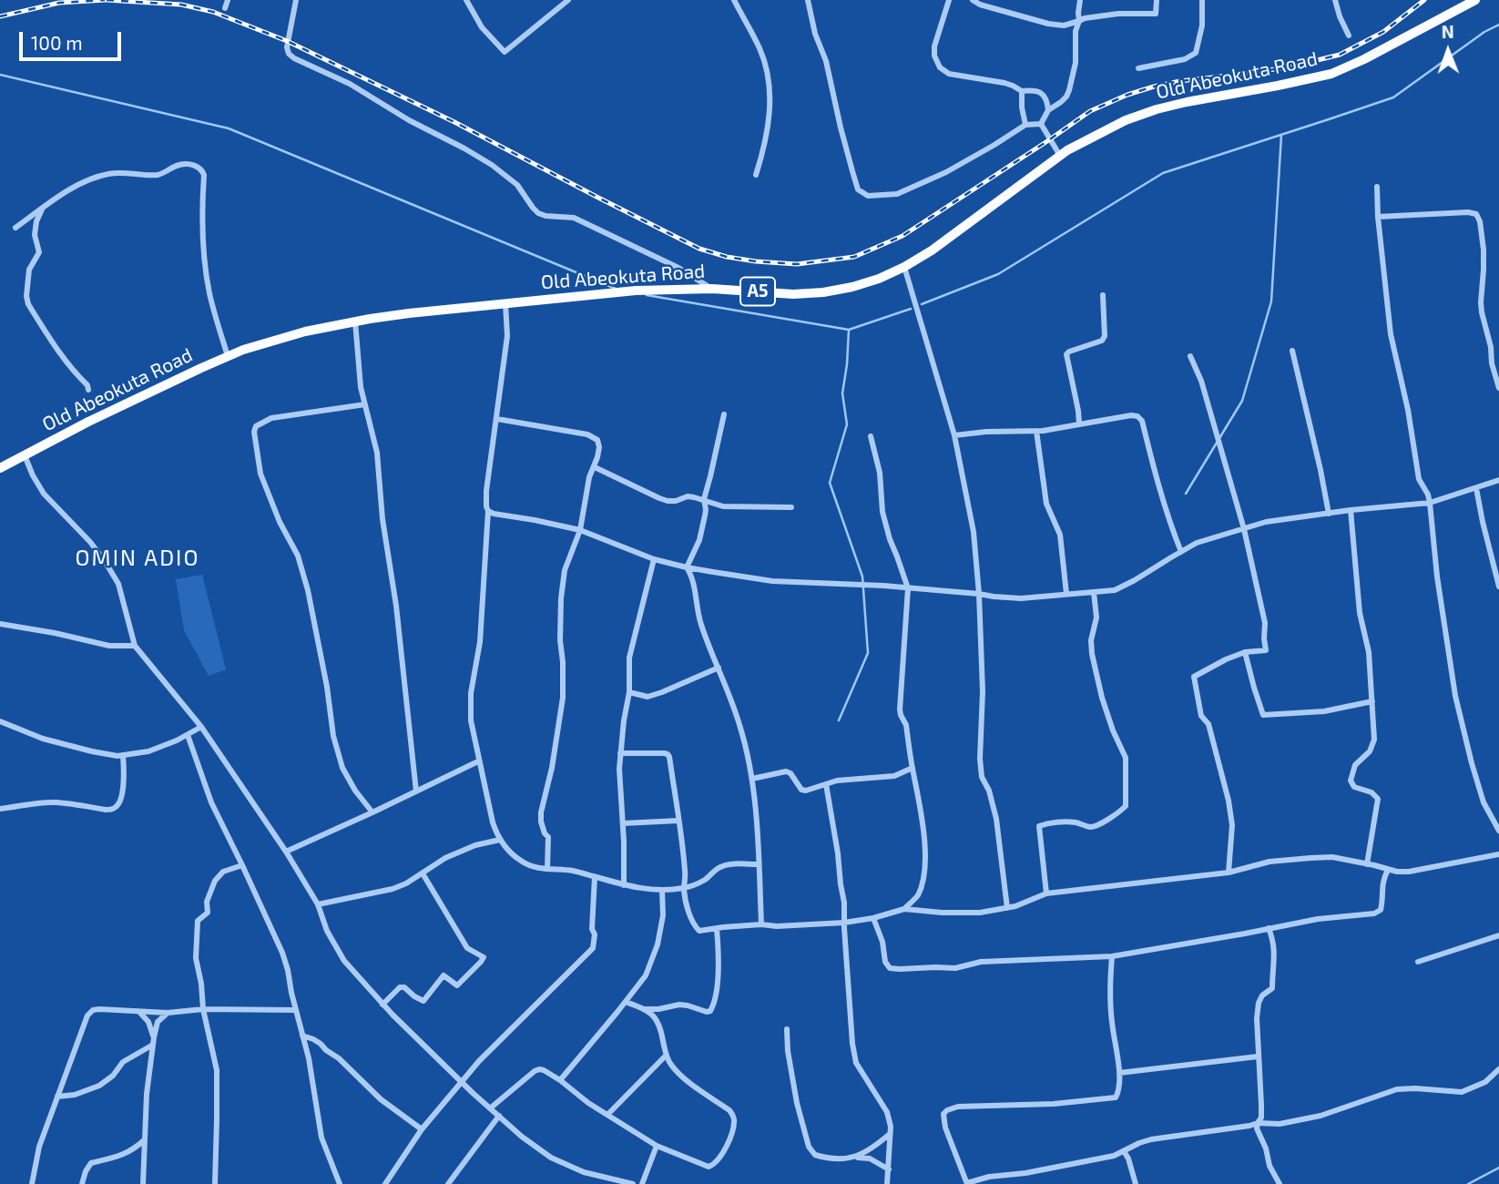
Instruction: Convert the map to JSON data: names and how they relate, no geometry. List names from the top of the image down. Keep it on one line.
{"streets":{"highway":["Old Abeokuta Road","A5"]},"districts":["OMIN ADIO"],"scale_bar":"100 m","north":"top"}
